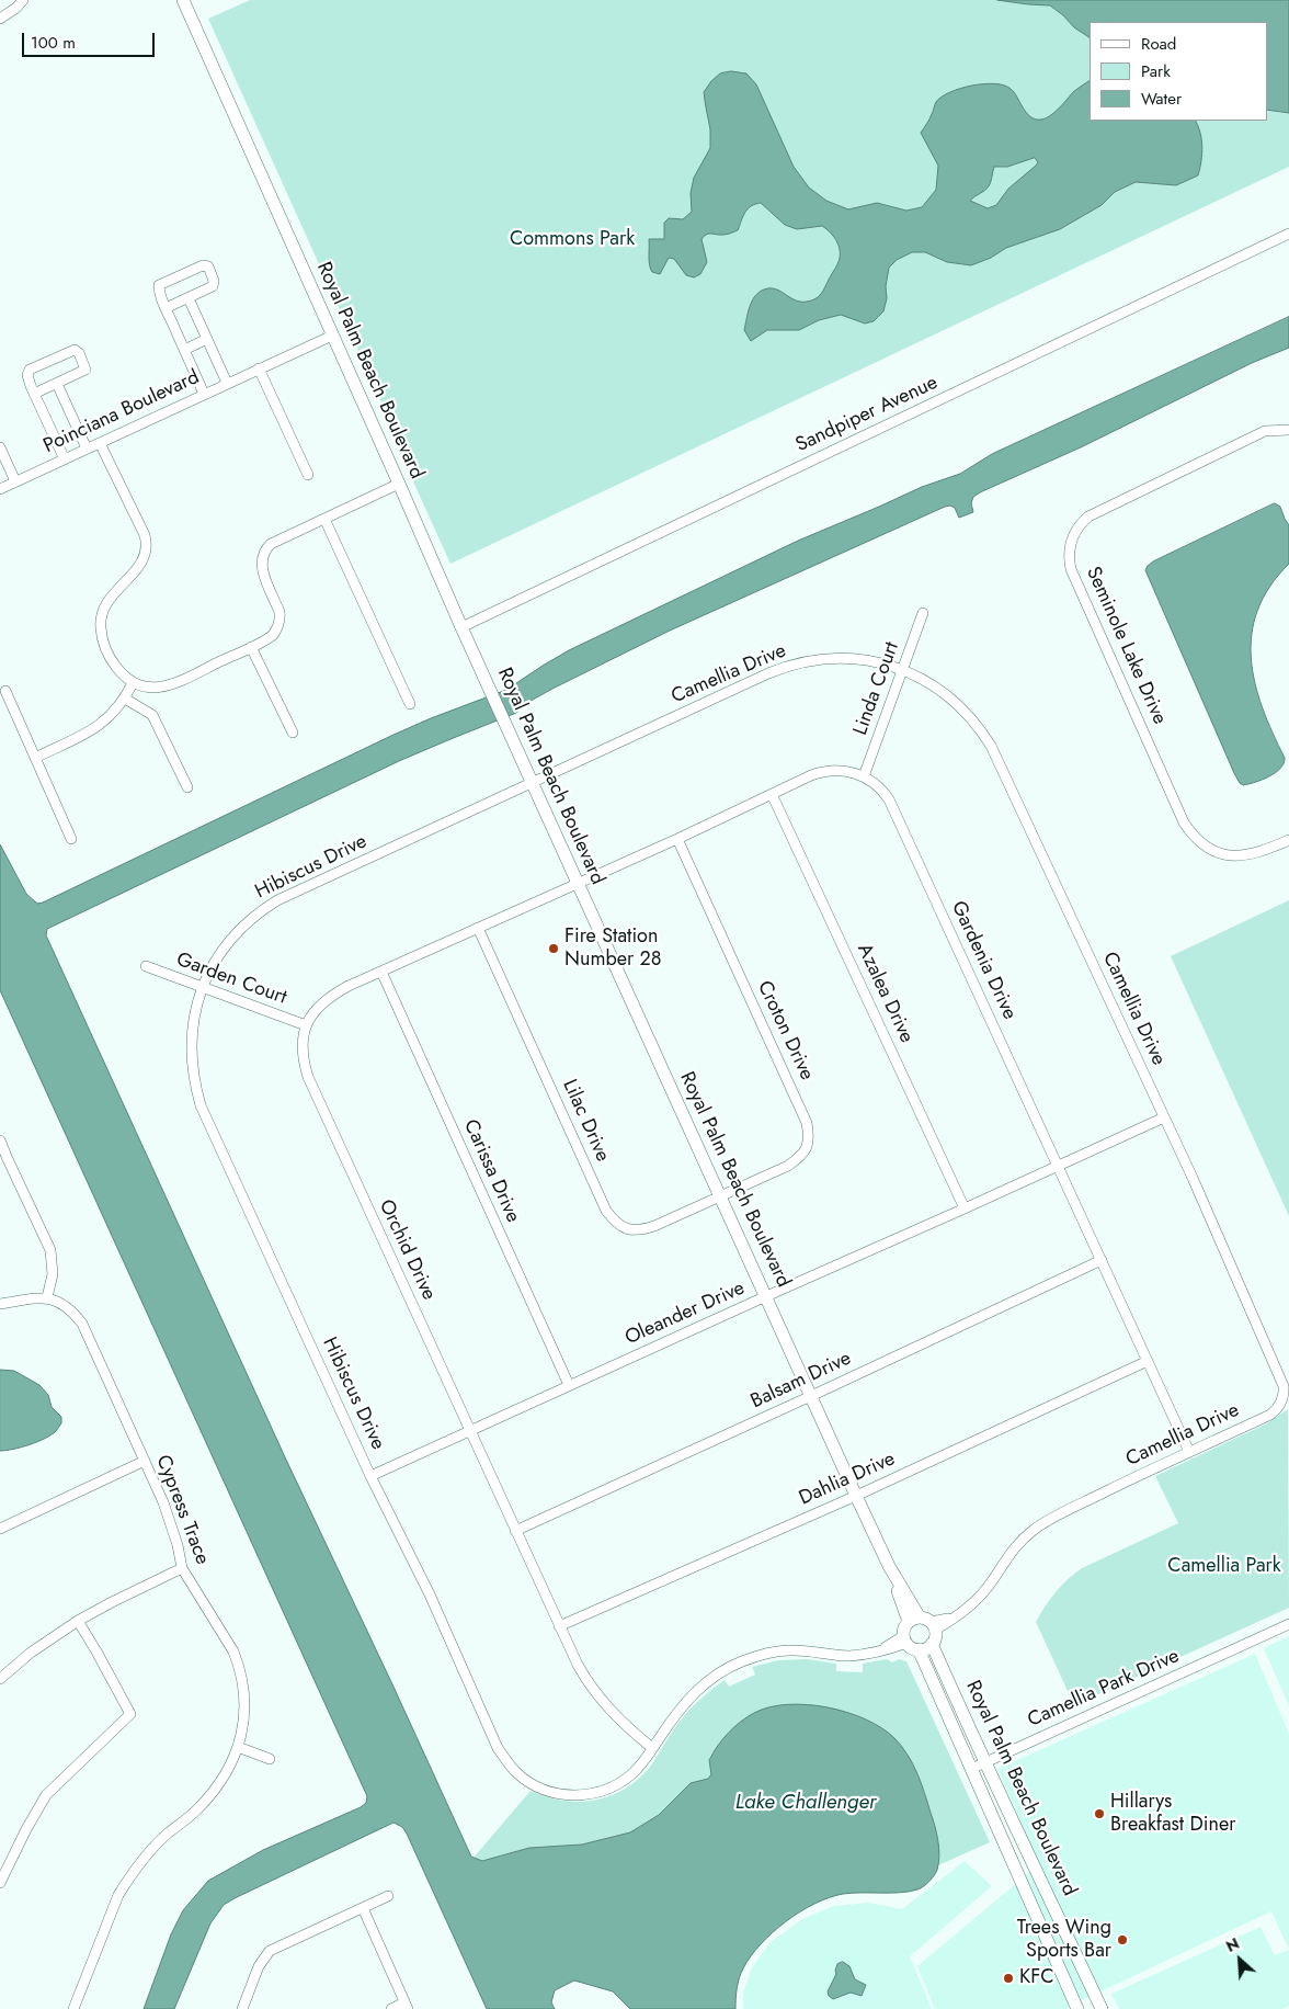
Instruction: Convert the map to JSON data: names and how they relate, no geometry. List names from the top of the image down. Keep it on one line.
{"streets":{"street":["Royal Palm Beach Boulevard","Poinciana Boulevard","Sandpiper Avenue","Seminole Lake Drive","Camellia Drive","Linda Court","Hibiscus Drive","Gardenia Drive","Garden Court","Azalea Drive","Croton Drive","Lilac Drive","Carissa Drive","Orchid Drive","Oleander Drive","Balsam Drive","Dahlia Drive","Cypress Trace","Camellia Park Drive"]},"crossings":[["Royal Palm Beach Boulevard","Poinciana Boulevard"],["Royal Palm Beach Boulevard","Sandpiper Avenue"],["Royal Palm Beach Boulevard","Camellia Drive"],["Royal Palm Beach Boulevard","Hibiscus Drive"],["Royal Palm Beach Boulevard","Croton Drive"],["Royal Palm Beach Boulevard","Lilac Drive"],["Royal Palm Beach Boulevard","Orchid Drive"],["Royal Palm Beach Boulevard","Oleander Drive"],["Royal Palm Beach Boulevard","Balsam Drive"],["Royal Palm Beach Boulevard","Dahlia Drive"],["Royal Palm Beach Boulevard","Camellia Park Drive"],["Camellia Drive","Linda Court"],["Camellia Drive","Hibiscus Drive"],["Camellia Drive","Gardenia Drive"],["Camellia Drive","Oleander Drive"],["Linda Court","Gardenia Drive"],["Hibiscus Drive","Garden Court"],["Hibiscus Drive","Orchid Drive"],["Hibiscus Drive","Oleander Drive"],["Gardenia Drive","Oleander Drive"],["Gardenia Drive","Balsam Drive"],["Gardenia Drive","Dahlia Drive"],["Garden Court","Orchid Drive"],["Azalea Drive","Oleander Drive"],["Croton Drive","Lilac Drive"],["Lilac Drive","Orchid Drive"],["Carissa Drive","Orchid Drive"],["Carissa Drive","Oleander Drive"],["Orchid Drive","Oleander Drive"],["Orchid Drive","Balsam Drive"],["Orchid Drive","Dahlia Drive"]],"water":["Lake Challenger"],"parks":["Commons Park","Camellia Park"],"places":["Fire Station Number 28","Hillarys Breakfast Diner","Trees Wing Sports Bar","KFC"],"legend":["Road","Park","Water"],"scale_bar":"100 m","north":"top left"}
